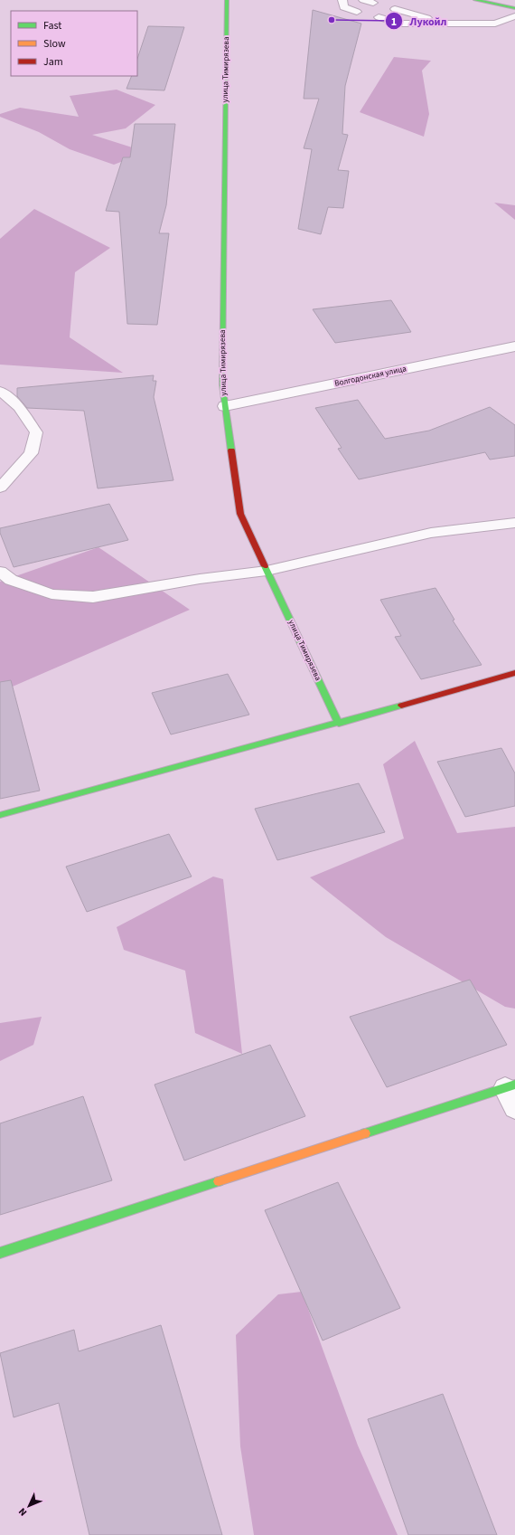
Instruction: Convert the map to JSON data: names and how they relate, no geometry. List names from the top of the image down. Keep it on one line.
{"streets":{"street":["улица Тимирязева","Волгодонская улица"]},"crossings":[["улица Тимирязева","Волгодонская улица"]],"places":["Лукойл"],"legend":["Fast","Slow","Jam"],"north":"bottom left"}
